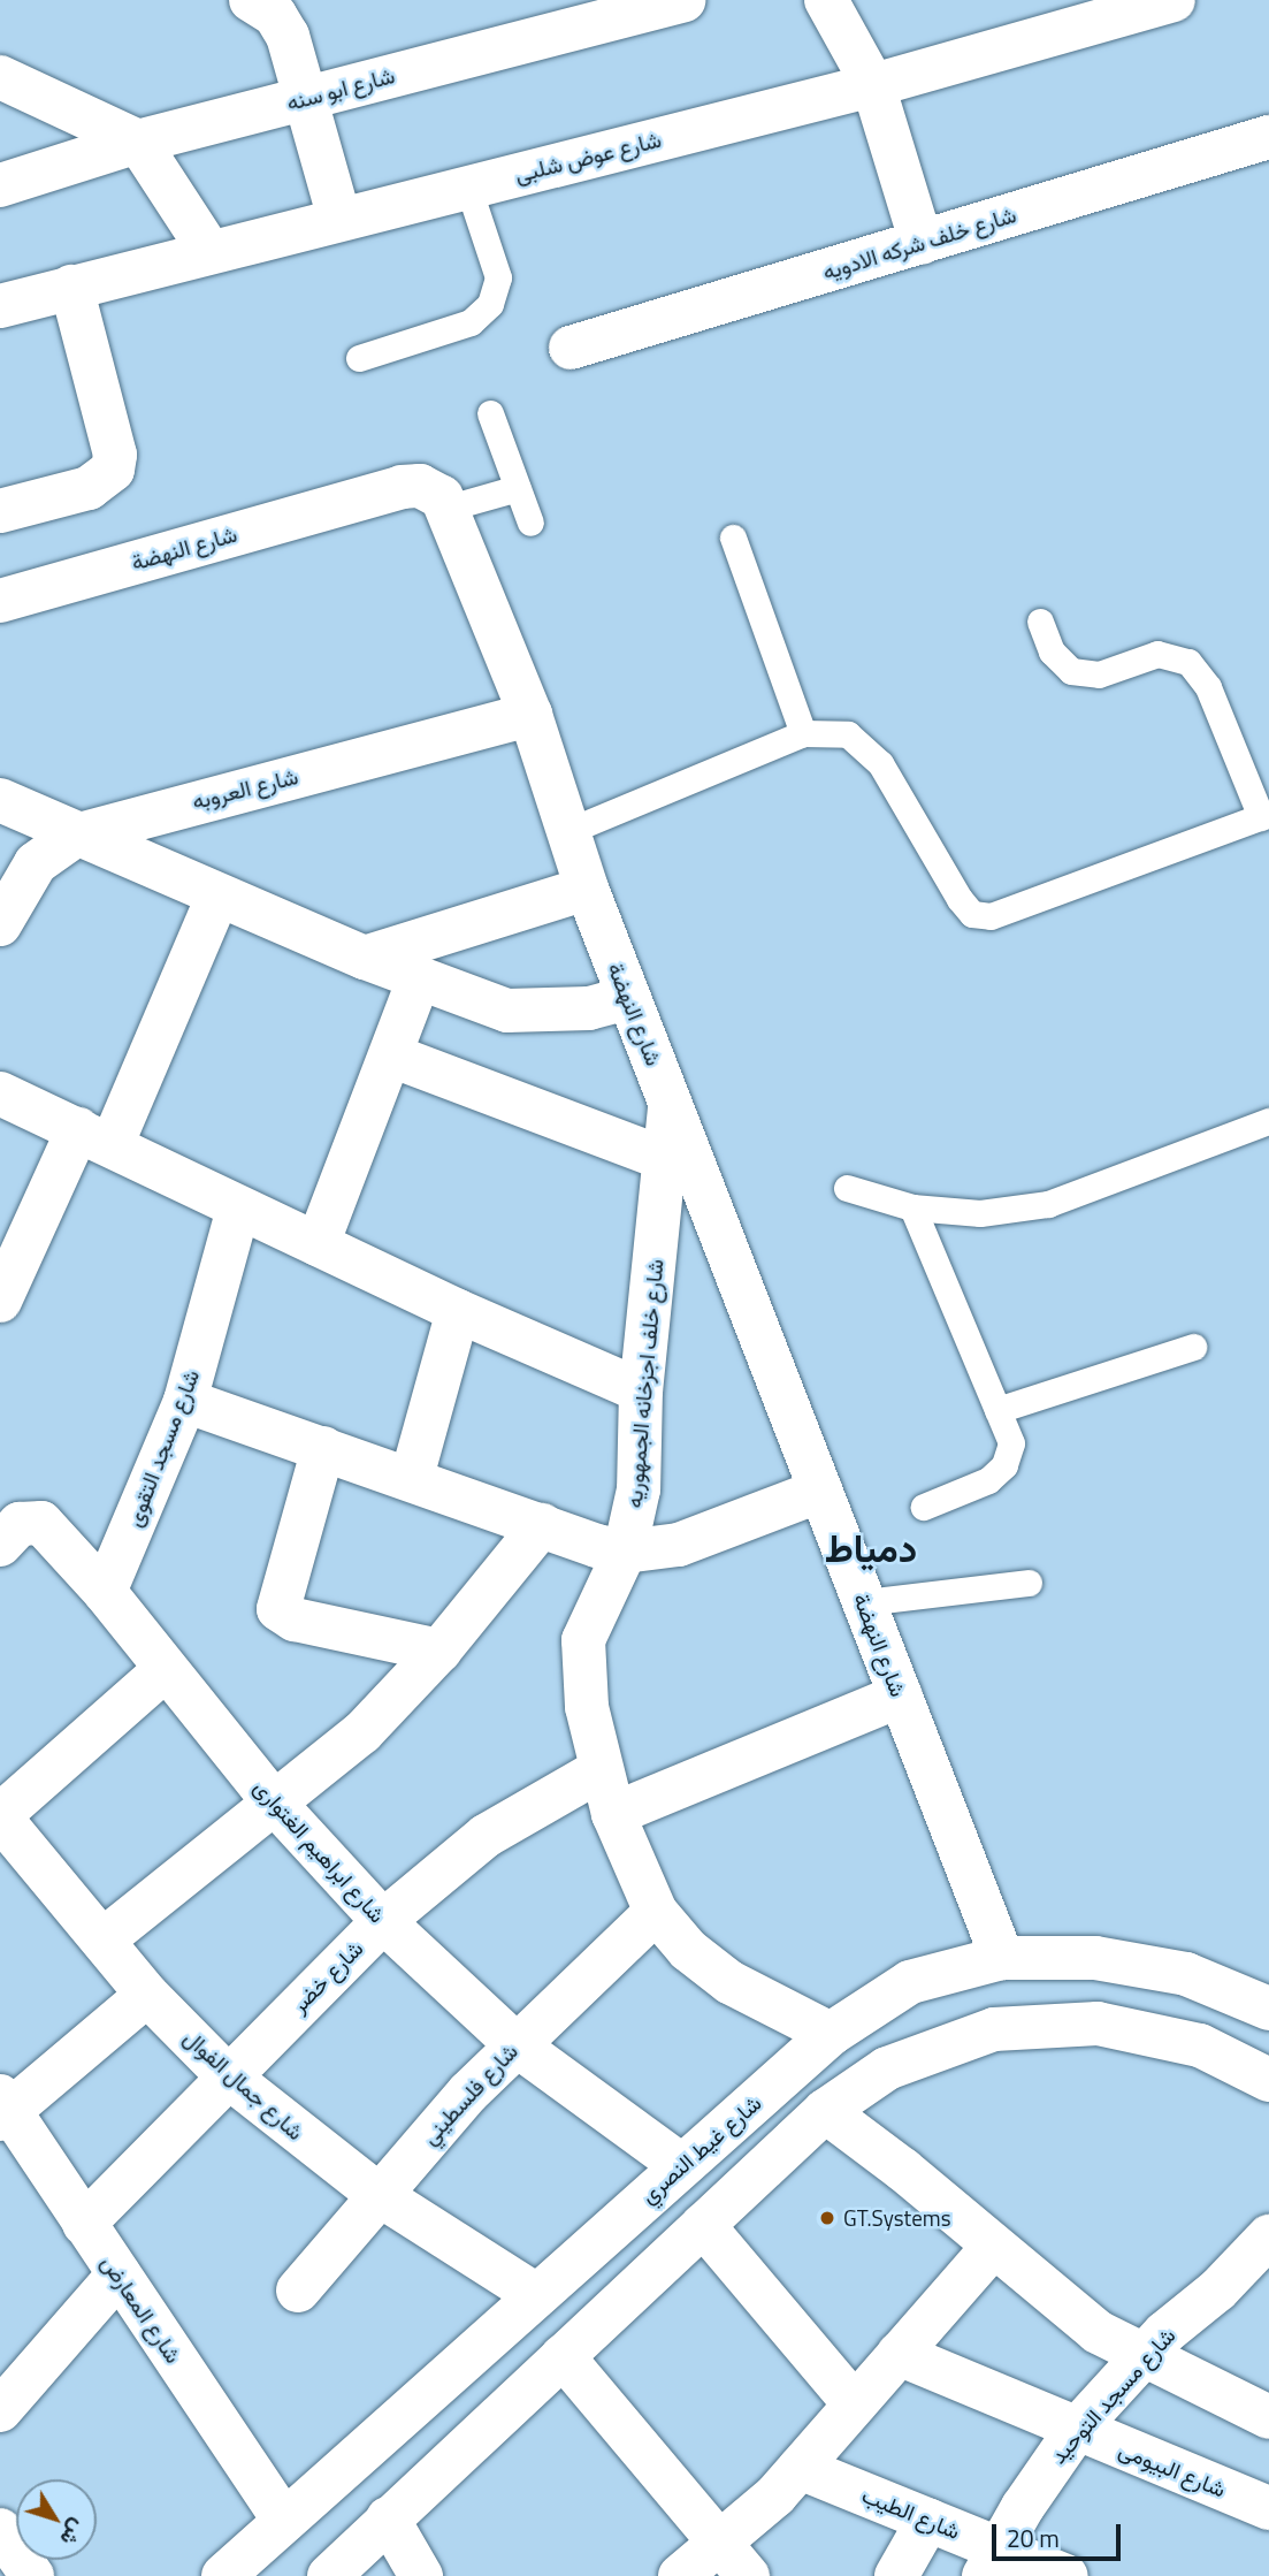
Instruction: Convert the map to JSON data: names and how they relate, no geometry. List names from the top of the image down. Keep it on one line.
{"streets":{"street":["شارع ابو سنه","شارع عوض شلبى","شارع خلف شركه الادويه","شارع النهضة","شارع العروبه","شارع خلف اجزخانه الجمهوريه","شارع مسجد التقوى","شارع ابراهيم الغتوارى","شارع خضر","شارع جمال الفوال","شارع فلسطيني","شارع غيط النصري","شارع المعارض","شارع مسجد التوحيد","شارع البيومى","شارع الطيب"]},"crossings":[["شارع النهضة","شارع العروبه"],["شارع النهضة","شارع خلف اجزخانه الجمهوريه"],["شارع النهضة","شارع غيط النصري"],["شارع خلف اجزخانه الجمهوريه","شارع خضر"],["شارع خلف اجزخانه الجمهوريه","شارع فلسطيني"],["شارع خلف اجزخانه الجمهوريه","شارع غيط النصري"],["شارع مسجد التقوى","شارع ابراهيم الغتوارى"],["شارع ابراهيم الغتوارى","شارع خضر"],["شارع ابراهيم الغتوارى","شارع فلسطيني"],["شارع ابراهيم الغتوارى","شارع غيط النصري"],["شارع خضر","شارع جمال الفوال"],["شارع خضر","شارع المعارض"],["شارع جمال الفوال","شارع فلسطيني"],["شارع جمال الفوال","شارع غيط النصري"],["شارع غيط النصري","شارع المعارض"],["شارع مسجد التوحيد","شارع البيومى"],["شارع مسجد التوحيد","شارع الطيب"]],"districts":["دمياط"],"places":["GT.Systems"],"scale_bar":"20 m","north":"bottom right"}
